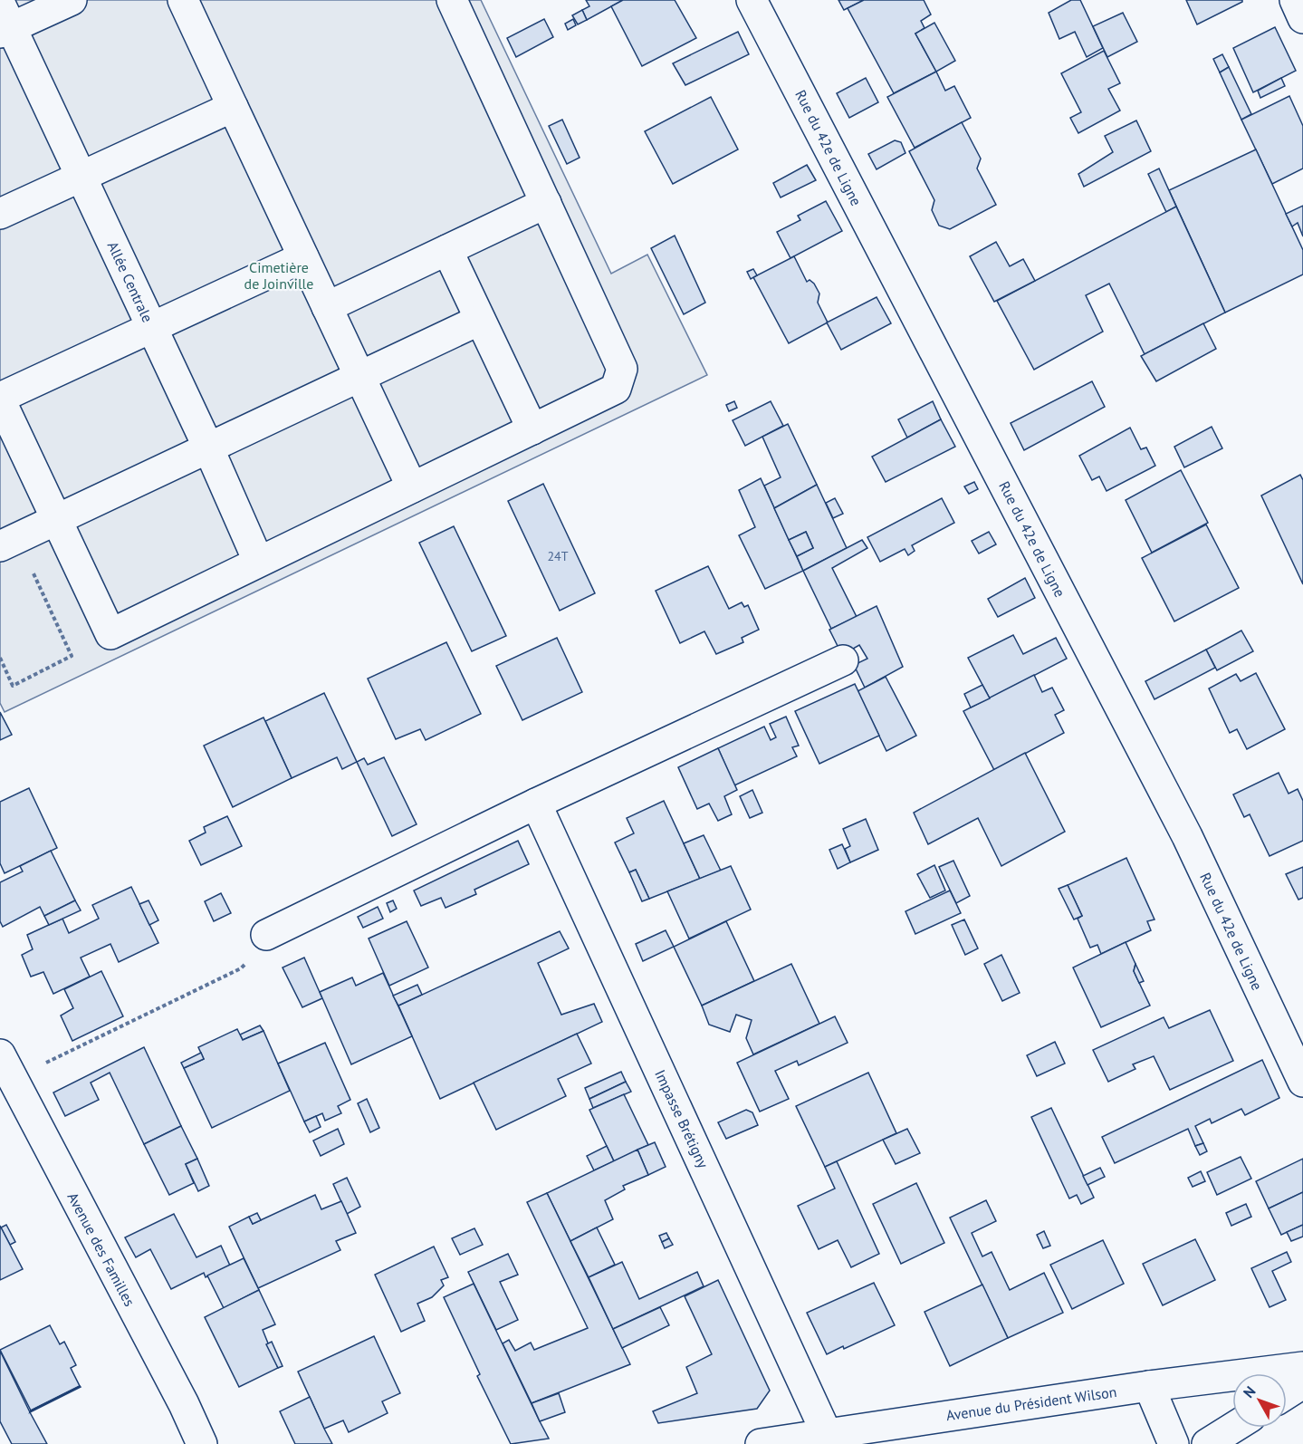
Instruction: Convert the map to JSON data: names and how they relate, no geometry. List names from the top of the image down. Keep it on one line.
{"streets":{"street":["Rue du 42e de Ligne","Allée Centrale","Impasse Brétigny","Avenue des Familles","Avenue du Président Wilson"]},"crossings":[["Impasse Brétigny","Avenue du Président Wilson"]],"parks":["Cimetière de Joinville"],"house_numbers":["24T"],"north":"top left"}
